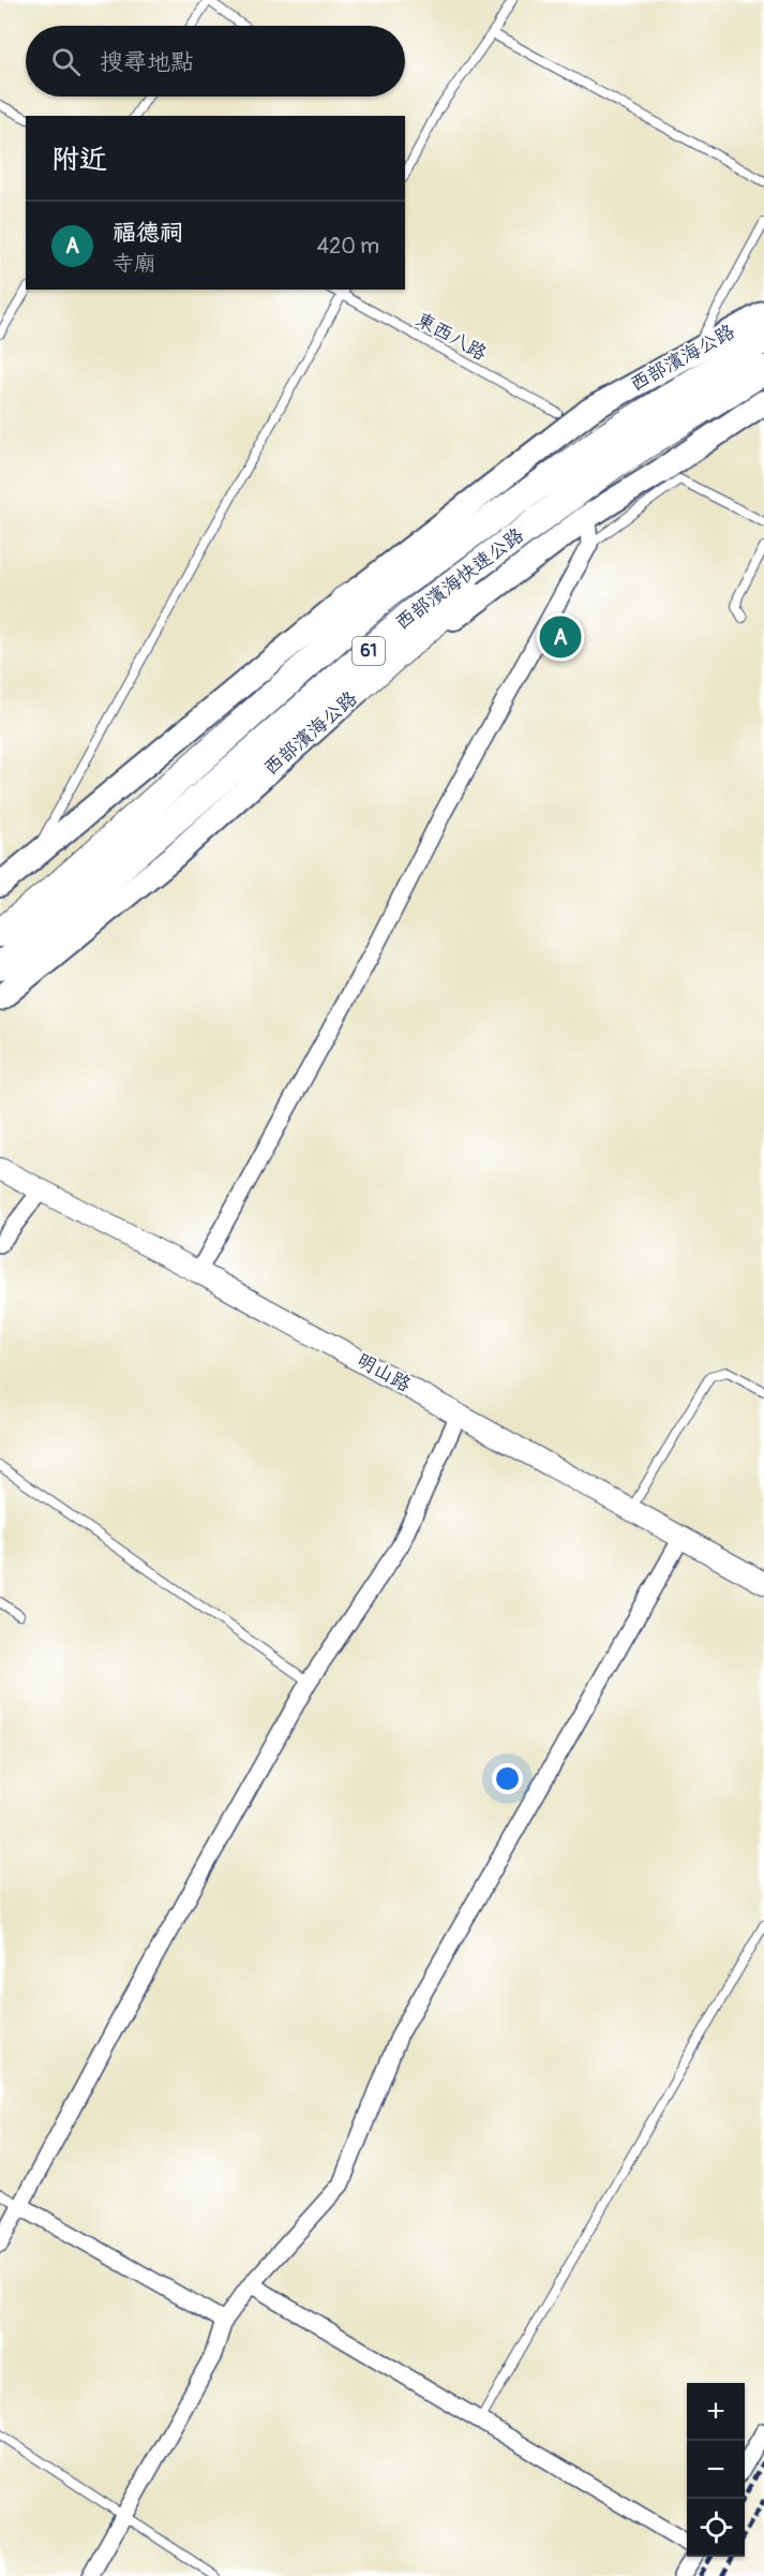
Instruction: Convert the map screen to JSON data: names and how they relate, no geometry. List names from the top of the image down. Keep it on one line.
{"streets":{"highway":["西部濱海快速公路","61"],"main road":["西部濱海公路"],"street":["明山路"],"lane":["東西八路"]},"page":{"search":"搜尋地點","heading":"附近","list":[{"mark":"A","name":"福德祠","note":"寺廟","value":"420 m"}],"pins":"A","map_buttons":["+","−"]}}
